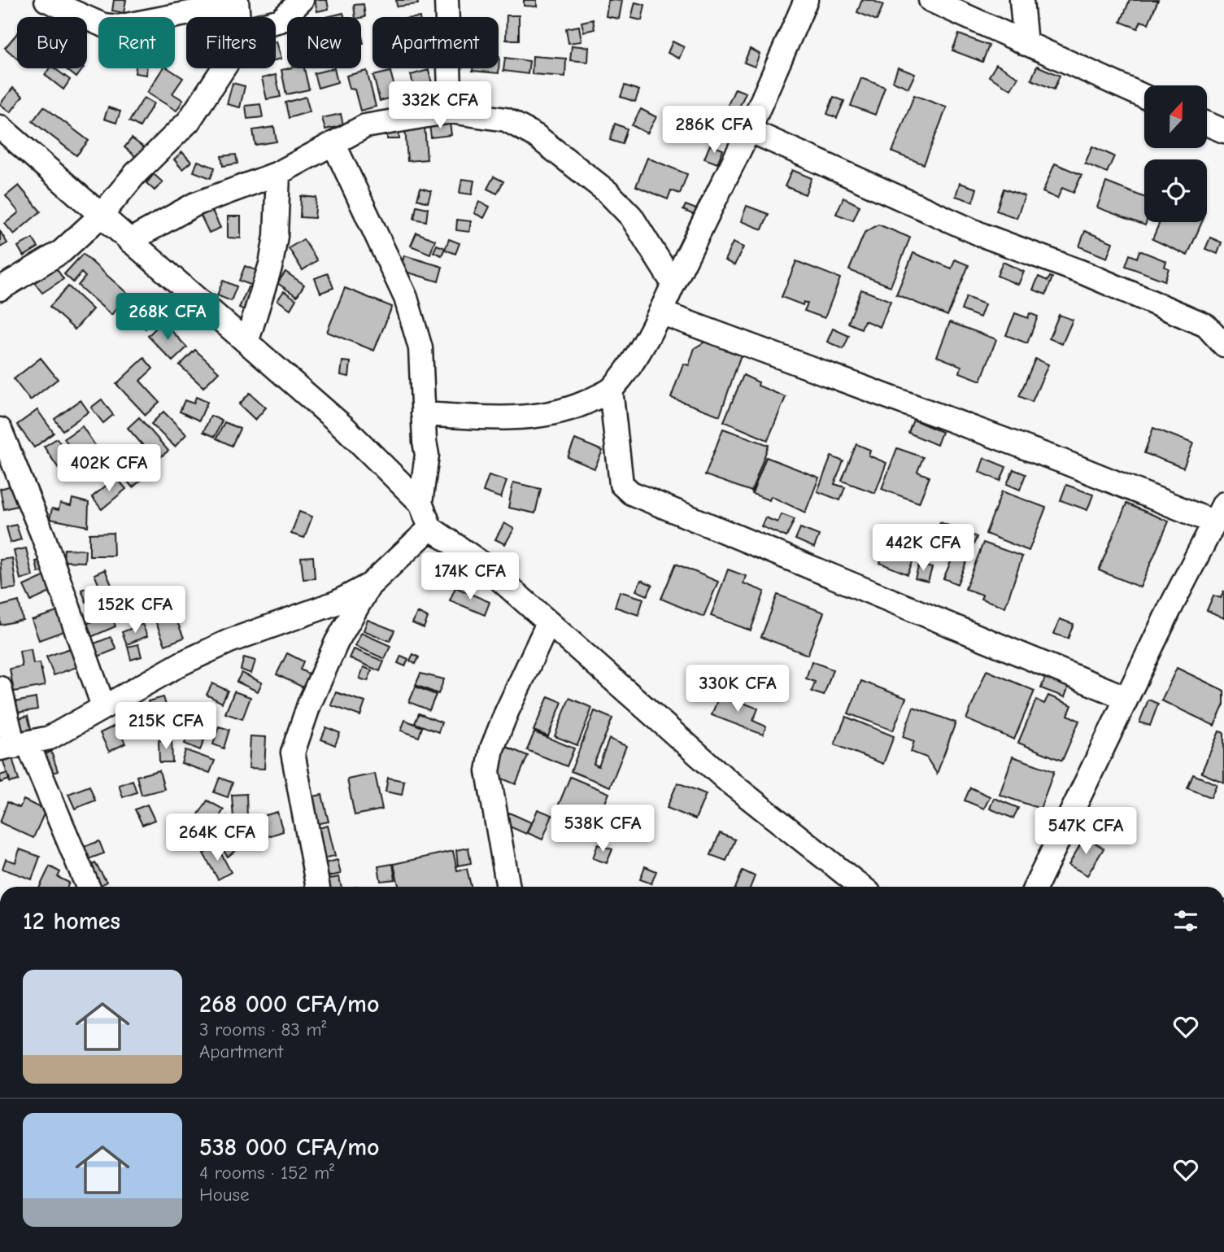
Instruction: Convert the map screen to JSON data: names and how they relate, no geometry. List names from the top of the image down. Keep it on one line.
{"north":"top","page":{"chip":["Buy","Rent","Filters","New","Apartment"],"price":["332K CFA","286K CFA","268K CFA","402K CFA","442K CFA","174K CFA","152K CFA","330K CFA","215K CFA","538K CFA","547K CFA","264K CFA"],"heading":"12 homes","list":[{"name":"268 000 CFA/mo","note":"3 rooms · 83 m² · Apartment"},{"name":"538 000 CFA/mo","note":"4 rooms · 152 m² · House"}]}}
